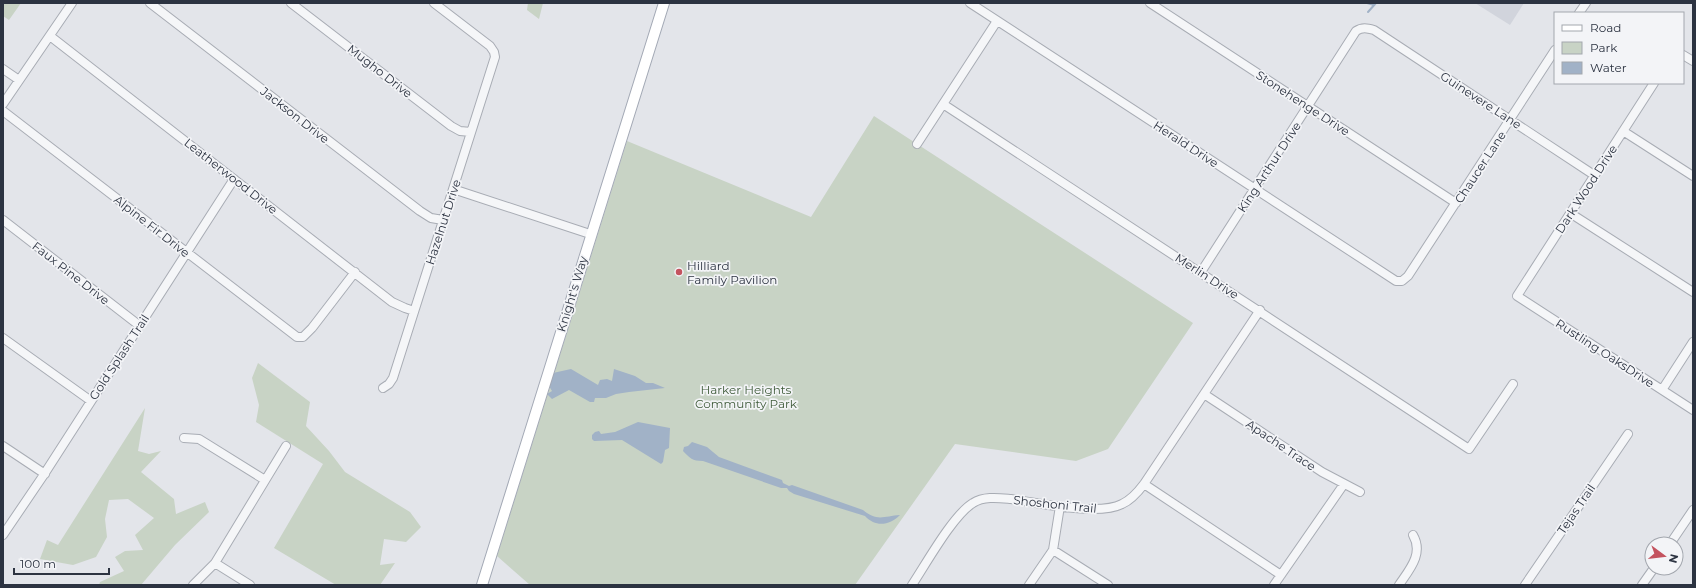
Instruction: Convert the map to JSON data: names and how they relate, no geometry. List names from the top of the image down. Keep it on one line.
{"streets":{"main road":["Knight's Way"],"street":["Mugho Drive","Guinevere Lane","Stonehenge Drive","Jackson Drive","Herald Drive","King Arthur Drive","Chaucer Lane","Leatherwood Drive","Dark Wood Drive","Hazelnut Drive","Alpine Fir Drive","Faux Pine Drive","Merlin Drive","Rustling OaksDrive","Gold Splash Trail","Apache Trace","Shoshoni Trail","Tejas Trail"]},"crossings":[["Mugho Drive","Hazelnut Drive"],["Guinevere Lane","King Arthur Drive"],["Guinevere Lane","Chaucer Lane"],["Guinevere Lane","Dark Wood Drive"],["Stonehenge Drive","King Arthur Drive"],["Stonehenge Drive","Chaucer Lane"],["Jackson Drive","Hazelnut Drive"],["Herald Drive","King Arthur Drive"],["Herald Drive","Chaucer Lane"],["King Arthur Drive","Merlin Drive"],["Leatherwood Drive","Hazelnut Drive"],["Leatherwood Drive","Alpine Fir Drive"],["Leatherwood Drive","Gold Splash Trail"],["Dark Wood Drive","Rustling OaksDrive"],["Alpine Fir Drive","Gold Splash Trail"],["Faux Pine Drive","Gold Splash Trail"],["Merlin Drive","Shoshoni Trail"],["Apache Trace","Shoshoni Trail"]],"parks":["Harker Heights Community Park"],"places":["Hilliard Family Pavilion"],"legend":["Road","Park","Water"],"scale_bar":"100 m","north":"right"}
